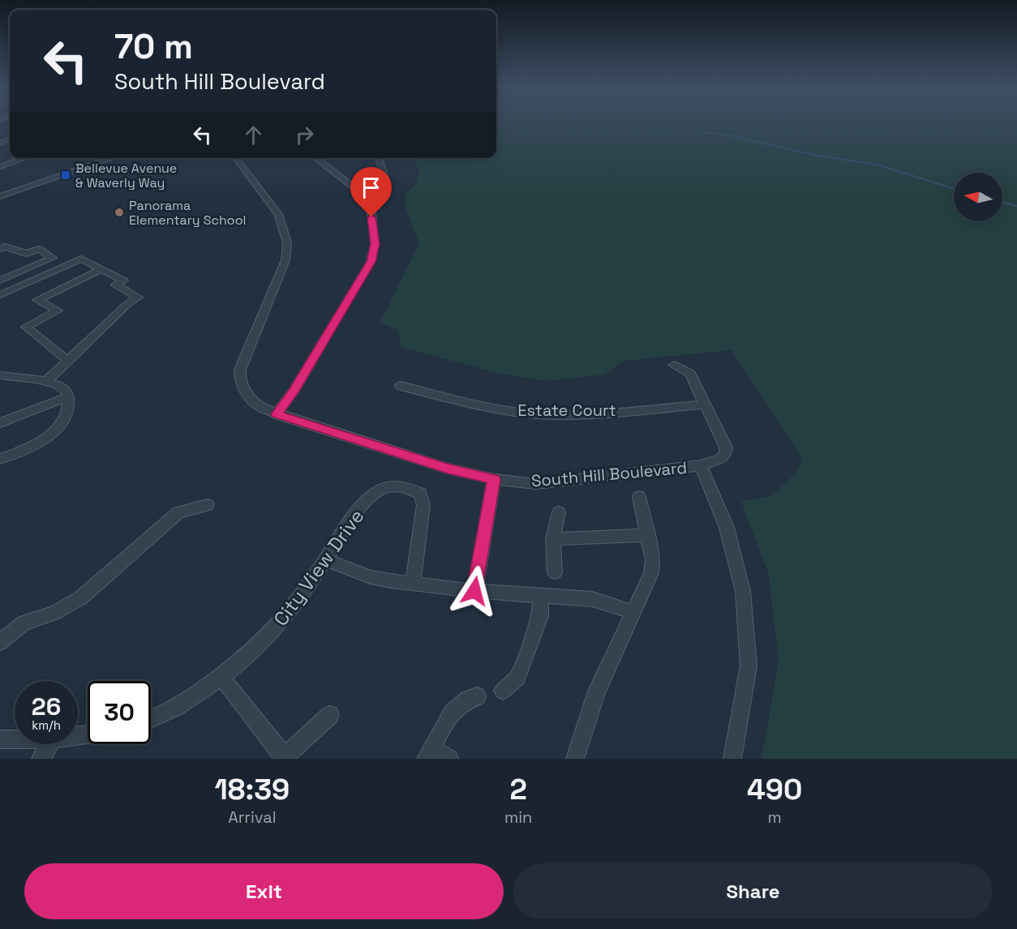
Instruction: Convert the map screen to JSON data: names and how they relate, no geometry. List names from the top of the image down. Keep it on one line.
{"streets":{"street":["Estate Court","South Hill Boulevard","City View Drive"]},"crossings":[["Estate Court","South Hill Boulevard"]],"places":{"transit":["Bellevue Avenue & Waverly Way"],"other":["Panorama Elementary School"]},"north":"left","page":{"turn":["70 m","South Hill Boulevard"],"speed":"26 km/h","limit":"30","eta":["18:39","Arrival","2","min","490","m"],"buttons":["Exit","Share"]}}
